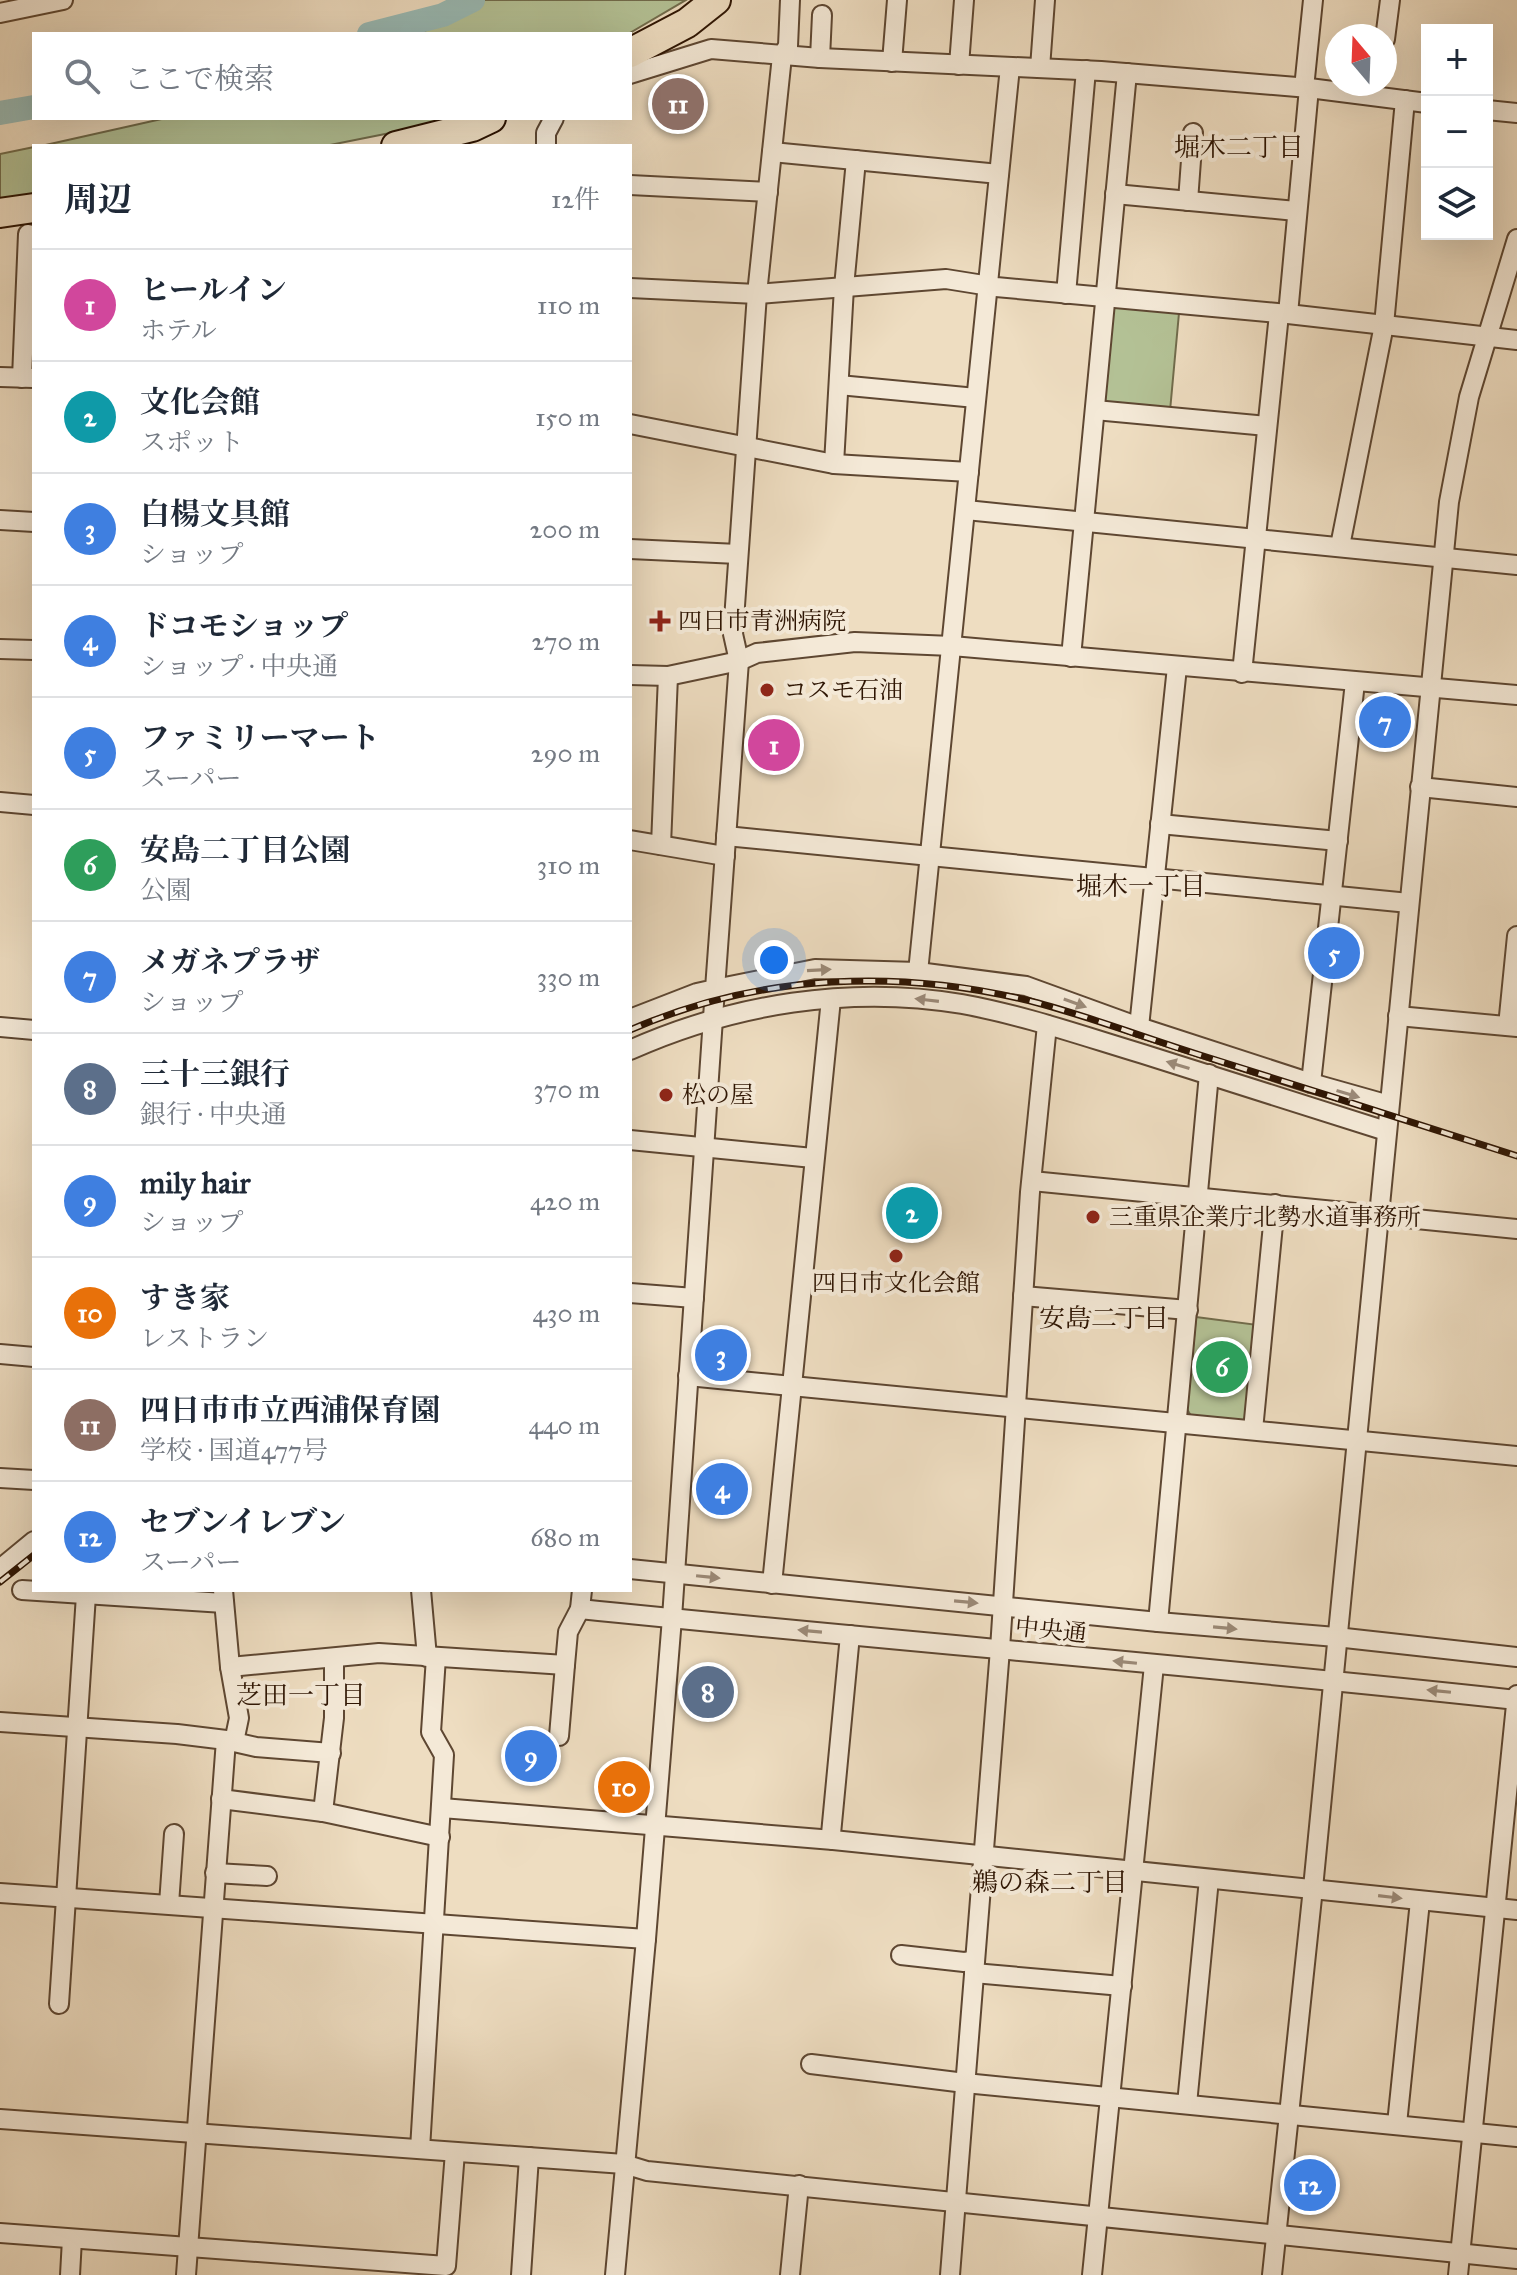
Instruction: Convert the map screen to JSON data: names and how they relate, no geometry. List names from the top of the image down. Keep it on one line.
{"streets":{"street":["中央通"]},"districts":["堀木二丁目","堀木一丁目","安島二丁目","芝田一丁目","鵜の森二丁目"],"places":{"health":["四日市青洲病院"],"other":["コスモ石油","松の屋","三重県企業庁北勢水道事務所","四日市文化会館"]},"north":"top","page":{"map_buttons":["+","−"],"search":"ここで検索","pins":["11","7","1","5","2","3","6","4","8","9","10","12"],"heading":["周辺","12件"],"list":[{"mark":"1","name":"ヒールイン","note":"ホテル","value":"110 m"},{"mark":"2","name":"文化会館","note":"スポット","value":"150 m"},{"mark":"3","name":"白楊文具館","note":"ショップ","value":"200 m"},{"mark":"4","name":"ドコモショップ","note":"ショップ · 中央通","value":"270 m"},{"mark":"5","name":"ファミリーマート","note":"スーパー","value":"290 m"},{"mark":"6","name":"安島二丁目公園","note":"公園","value":"310 m"},{"mark":"7","name":"メガネプラザ","note":"ショップ","value":"330 m"},{"mark":"8","name":"三十三銀行","note":"銀行 · 中央通","value":"370 m"},{"mark":"9","name":"mily hair","note":"ショップ","value":"420 m"},{"mark":"10","name":"すき家","note":"レストラン","value":"430 m"},{"mark":"11","name":"四日市市立西浦保育園","note":"学校 · 国道477号","value":"440 m"},{"mark":"12","name":"セブンイレブン","note":"スーパー","value":"680 m"}]}}
